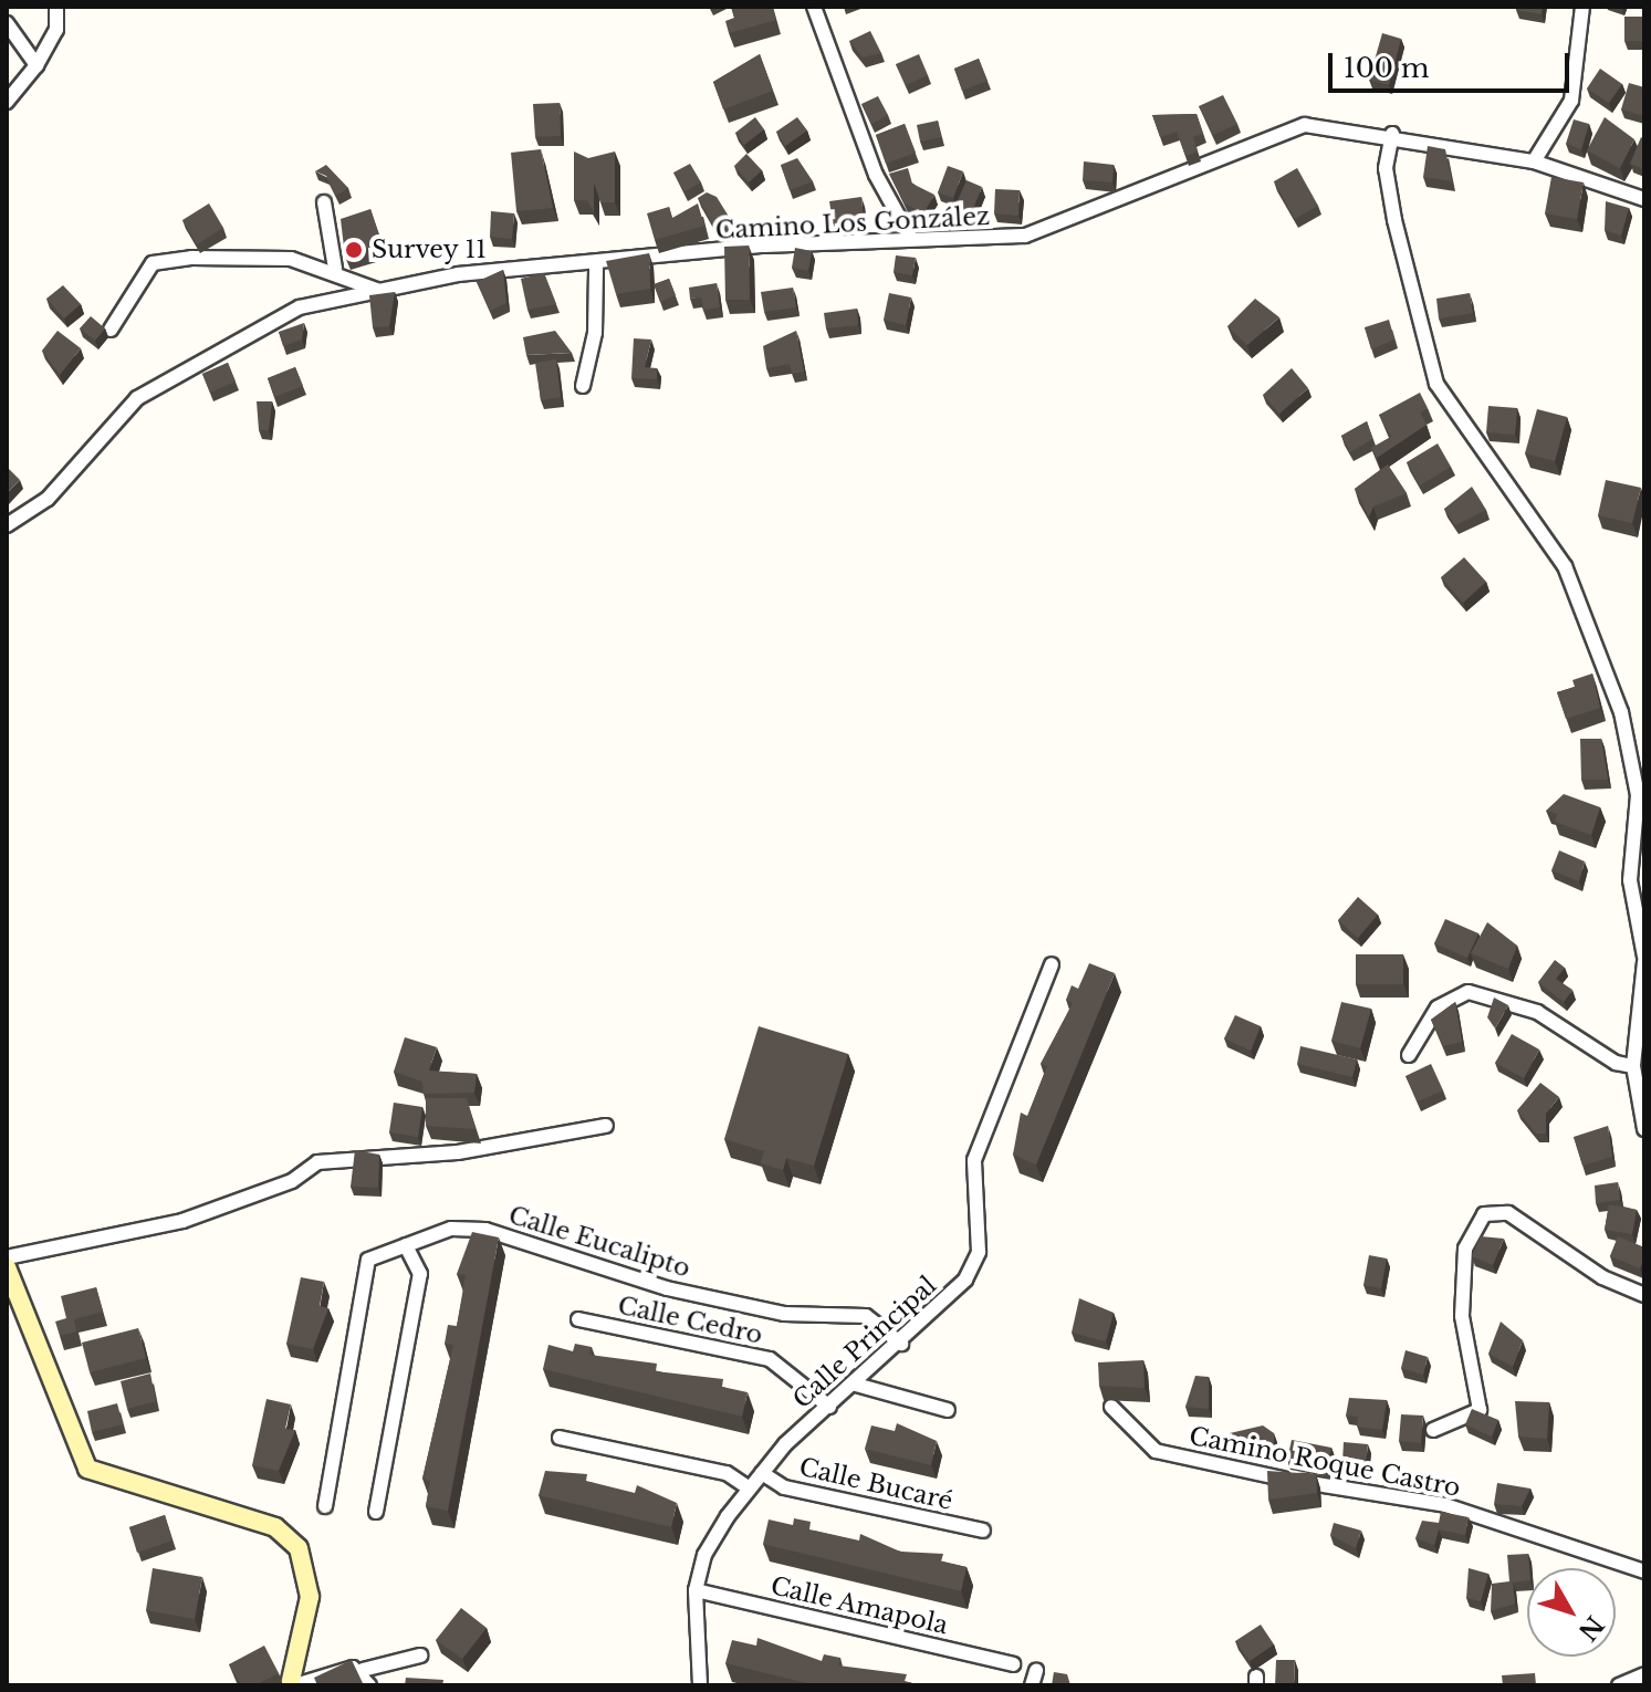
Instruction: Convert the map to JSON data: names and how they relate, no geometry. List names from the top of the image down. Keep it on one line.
{"streets":{"street":["Camino Los González","Calle Eucalipto","Calle Cedro","Calle Principal","Camino Roque Castro","Calle Bucaré","Calle Amapola"]},"crossings":[["Calle Eucalipto","Calle Principal"],["Calle Cedro","Calle Principal"],["Calle Principal","Calle Bucaré"],["Calle Principal","Calle Amapola"]],"places":["Survey 11"],"scale_bar":"100 m","north":"bottom right"}
